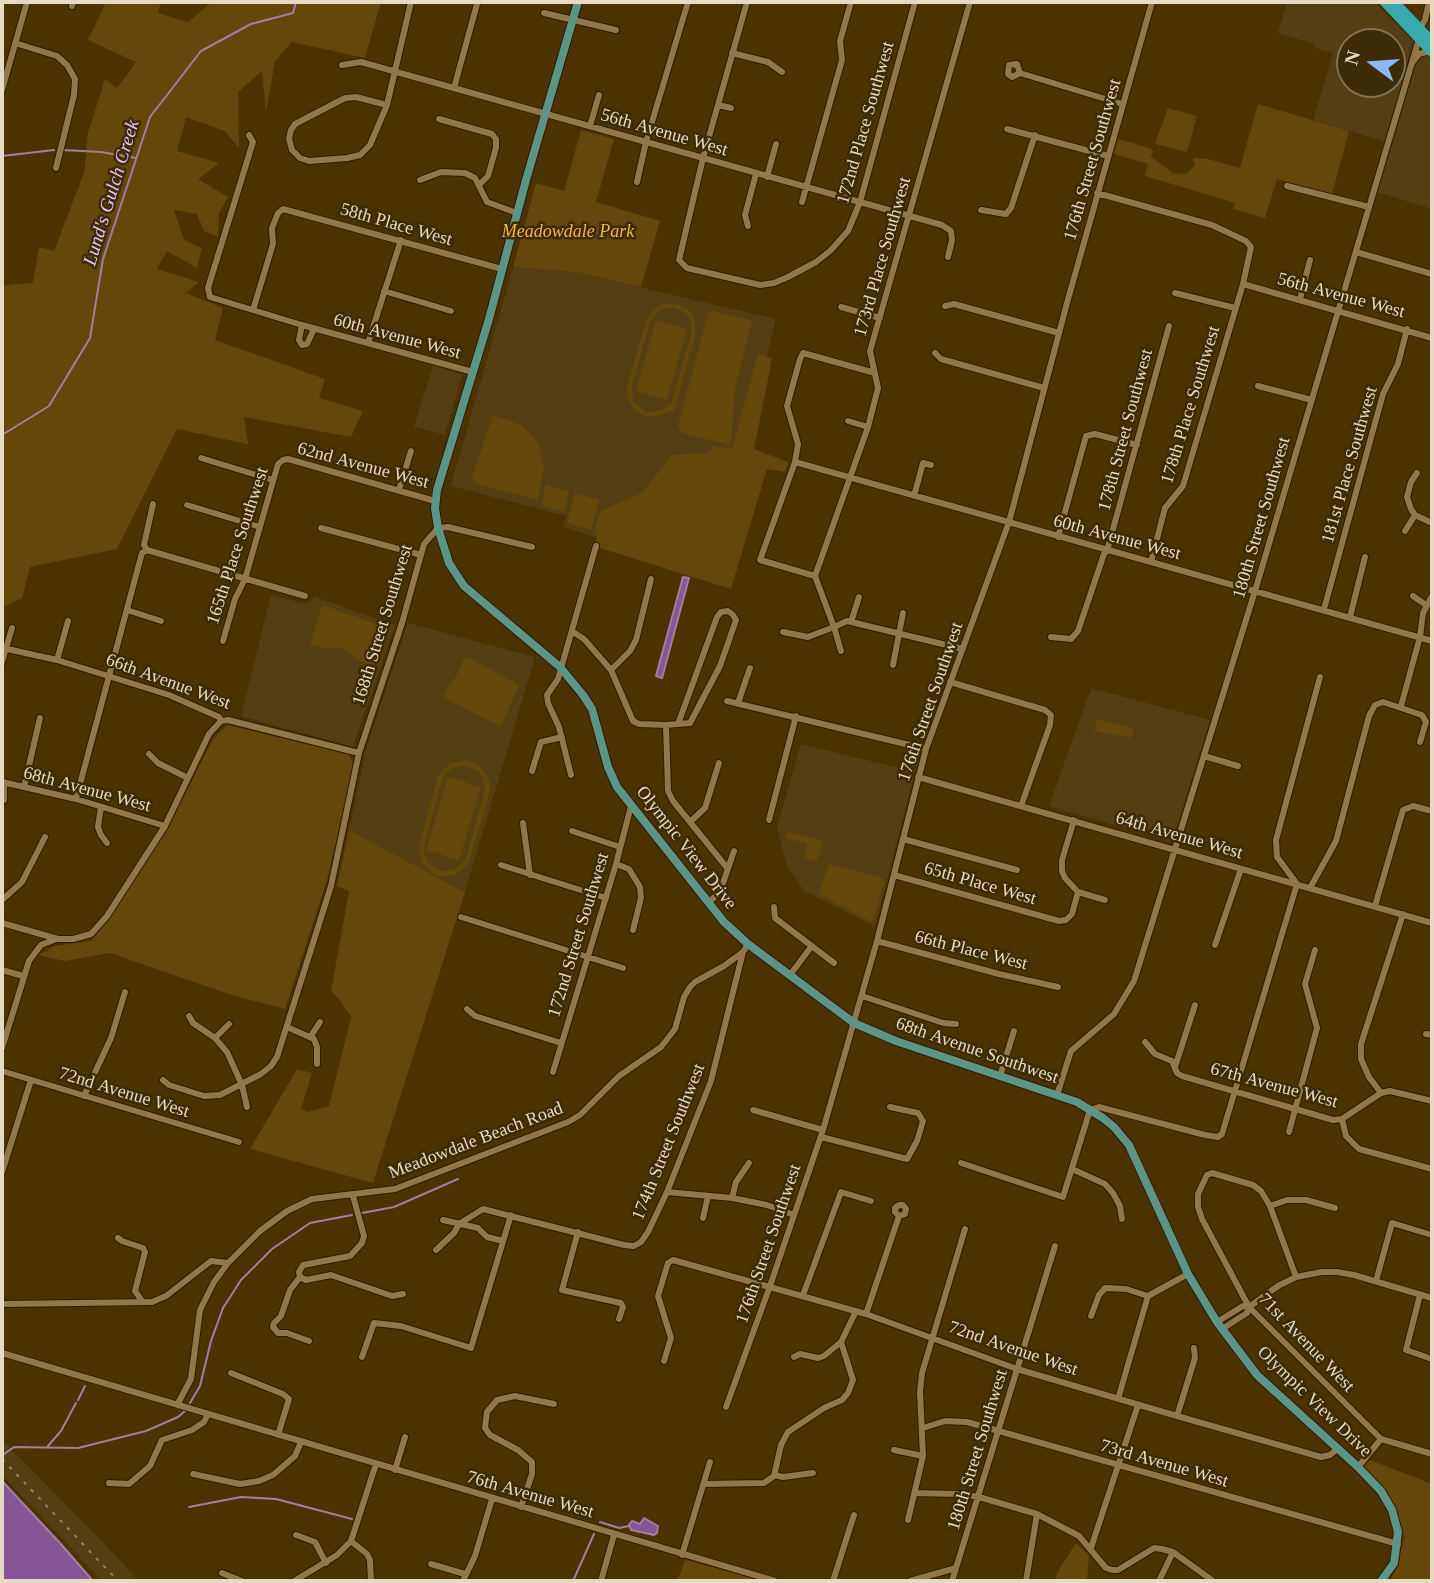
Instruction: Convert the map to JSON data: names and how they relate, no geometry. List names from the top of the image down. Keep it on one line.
{"streets":{"main road":["Olympic View Drive","68th Avenue Southwest"],"street":["172nd Place Southwest","56th Avenue West","176th Street Southwest","58th Place West","173rd Place Southwest","60th Avenue West","178th Place Southwest","178th Street Southwest","181st Place Southwest","62nd Avenue West","180th Street Southwest","165th Place Southwest","168th Street Southwest","66th Avenue West","68th Avenue West","64th Avenue West","65th Place West","172nd Street Southwest","66th Place West","67th Avenue West","72nd Avenue West","Meadowdale Beach Road","174th Street Southwest","71st Avenue West","73rd Avenue West","76th Avenue West"]},"crossings":[["172nd Place Southwest","56th Avenue West"],["56th Avenue West","173rd Place Southwest"],["56th Avenue West","178th Place Southwest"],["56th Avenue West","181st Place Southwest"],["56th Avenue West","180th Street Southwest"],["176th Street Southwest","60th Avenue West"],["176th Street Southwest","178th Place Southwest"],["176th Street Southwest","64th Avenue West"],["176th Street Southwest","Olympic View Drive"],["176th Street Southwest","65th Place West"],["176th Street Southwest","66th Place West"],["176th Street Southwest","68th Avenue Southwest"],["176th Street Southwest","72nd Avenue West"],["58th Place West","60th Avenue West"],["173rd Place Southwest","60th Avenue West"],["60th Avenue West","178th Place Southwest"],["60th Avenue West","178th Street Southwest"],["60th Avenue West","181st Place Southwest"],["60th Avenue West","180th Street Southwest"],["62nd Avenue West","165th Place Southwest"],["180th Street Southwest","64th Avenue West"],["180th Street Southwest","68th Avenue Southwest"],["180th Street Southwest","72nd Avenue West"],["180th Street Southwest","73rd Avenue West"],["168th Street Southwest","66th Avenue West"],["168th Street Southwest","Olympic View Drive"],["Olympic View Drive","172nd Street Southwest"],["Olympic View Drive","68th Avenue Southwest"],["Olympic View Drive","72nd Avenue West"],["Olympic View Drive","Meadowdale Beach Road"],["Olympic View Drive","73rd Avenue West"],["Meadowdale Beach Road","174th Street Southwest"],["Meadowdale Beach Road","76th Avenue West"]],"water":["Lund's Gulch Creek"],"parks":["Meadowdale Park"],"north":"left"}
